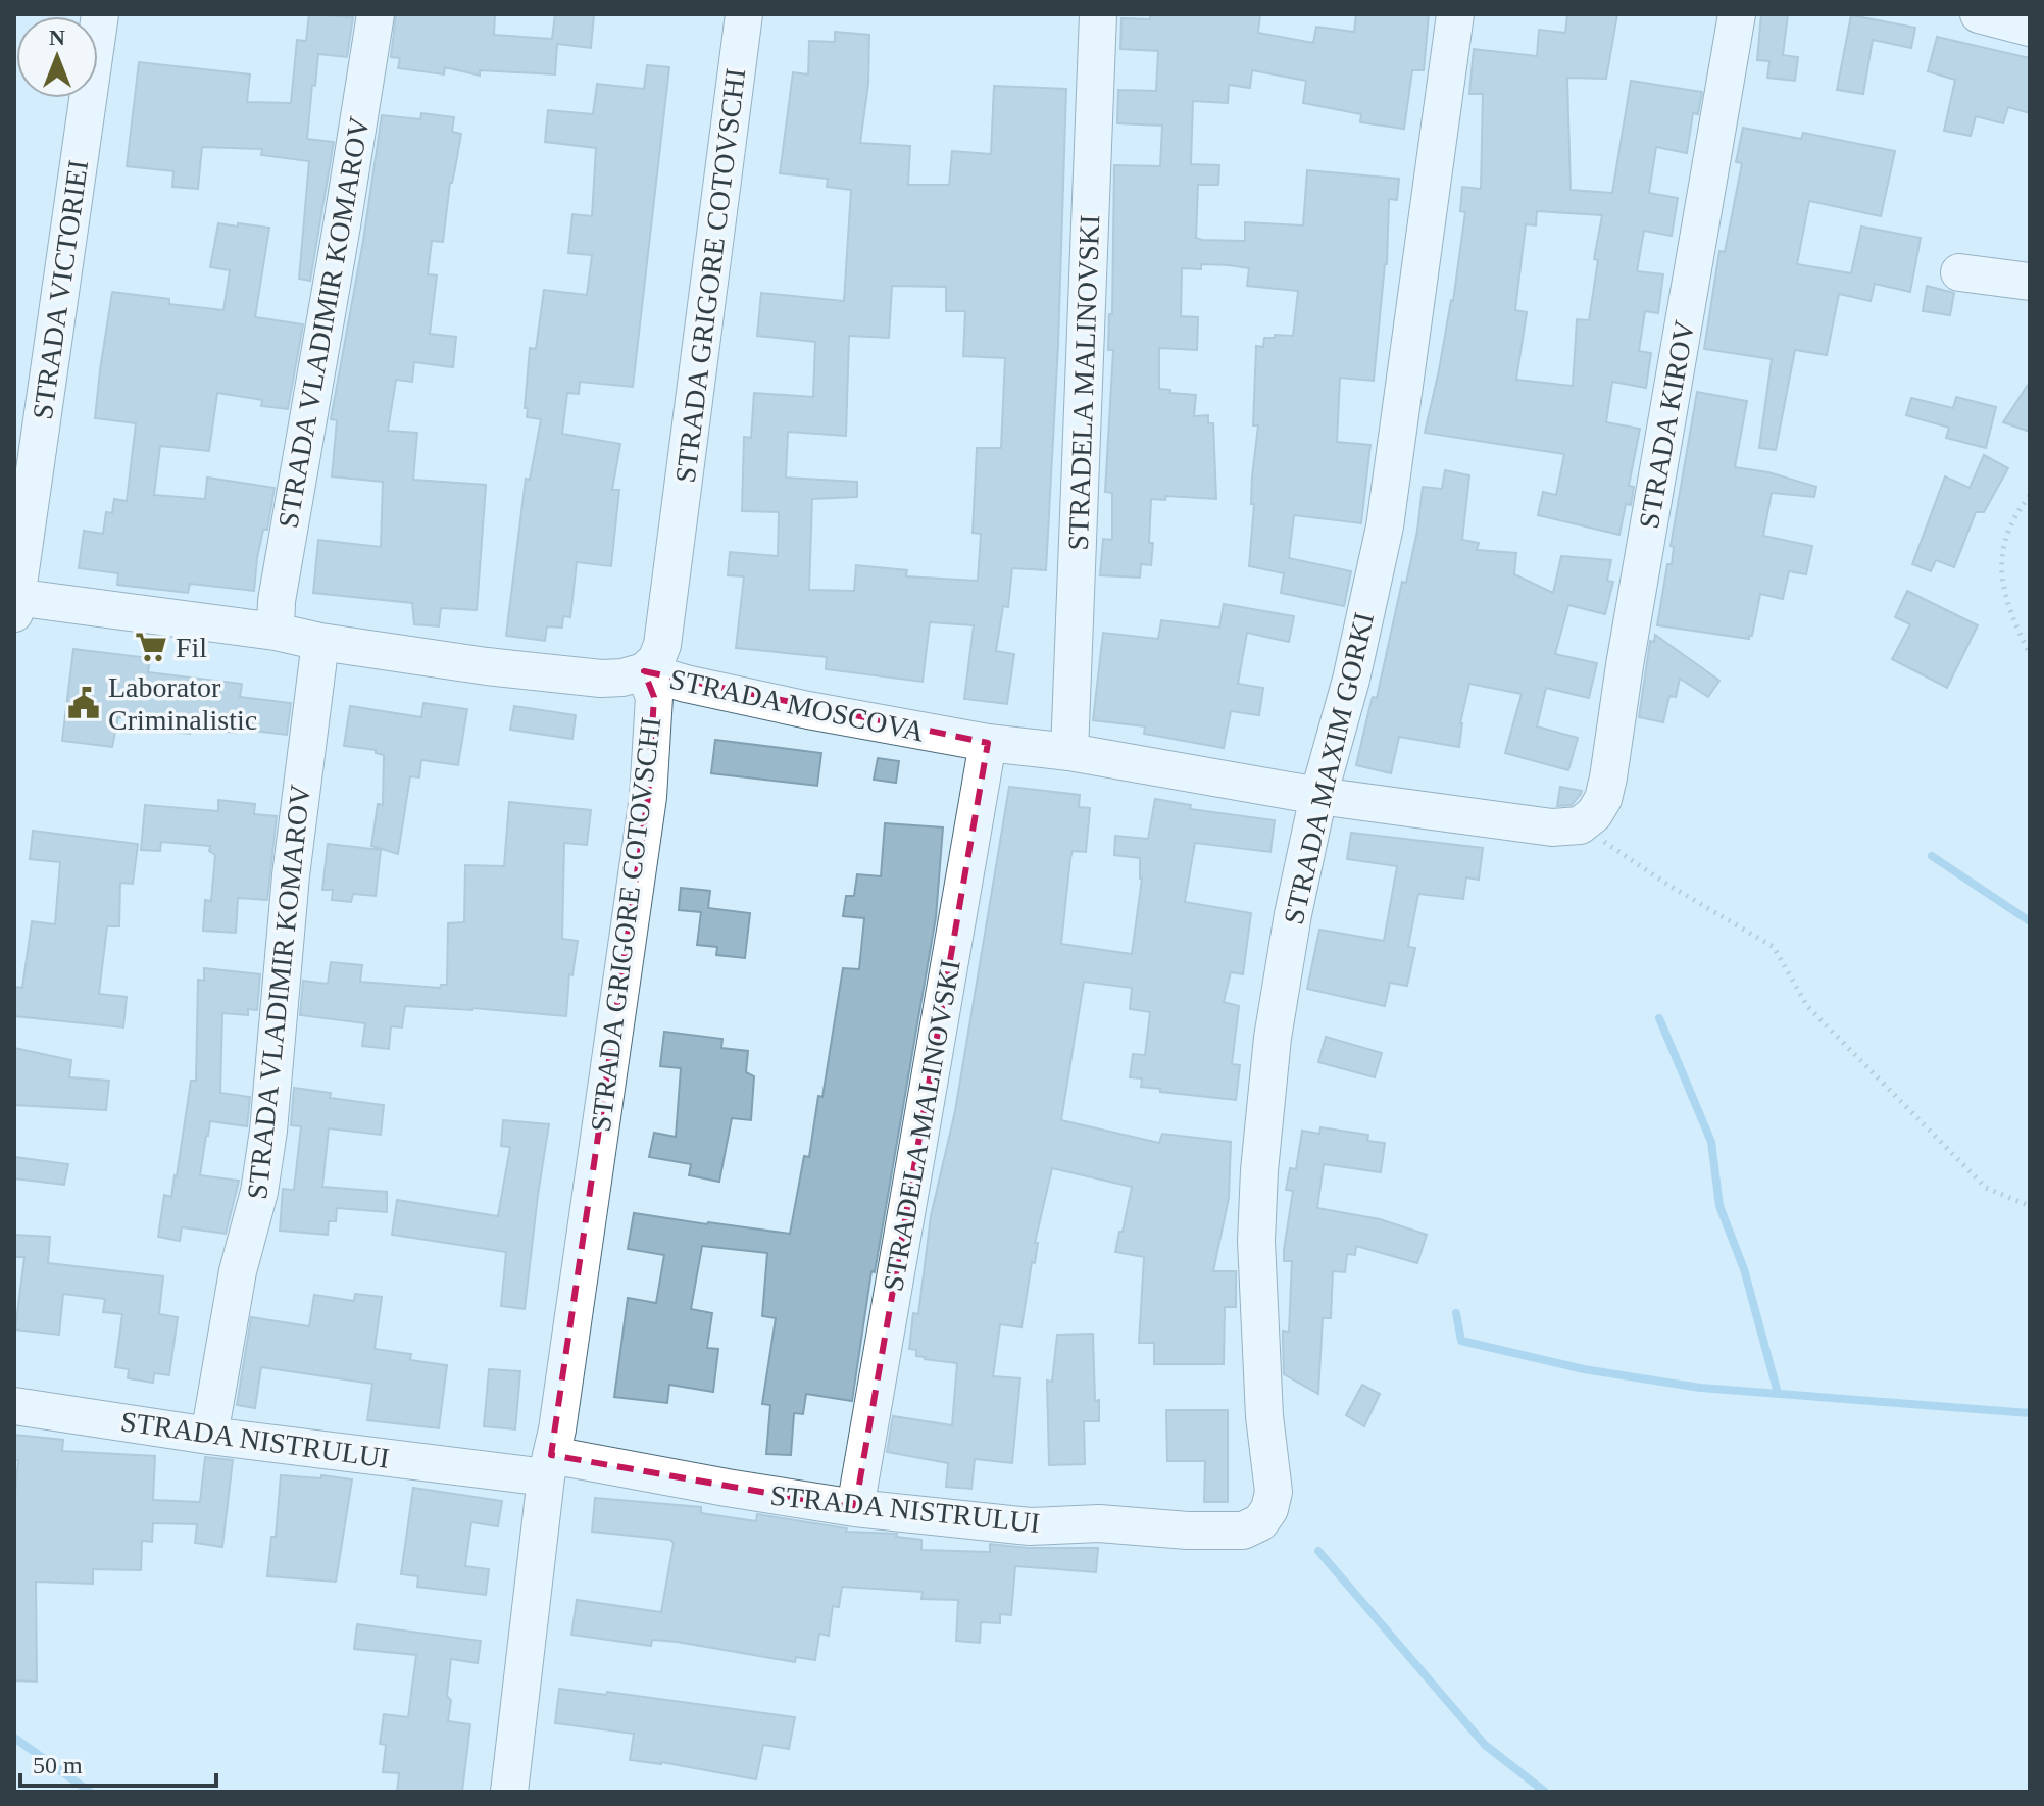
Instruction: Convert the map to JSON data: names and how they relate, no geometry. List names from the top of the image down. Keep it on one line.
{"streets":{"street":["STRADA GRIGORE COTOVSCHI","STRADA VICTORIEI","STRADA VLADIMIR KOMAROV","STRADELA MALINOVSKI","STRADA KIROV","STRADA MOSCOVA","STRADA MAXIM GORKI","STRADA NISTRULUI"]},"crossings":[["STRADA GRIGORE COTOVSCHI","STRADA MOSCOVA"],["STRADA GRIGORE COTOVSCHI","STRADA NISTRULUI"],["STRADA VICTORIEI","STRADA MOSCOVA"],["STRADA VLADIMIR KOMAROV","STRADA MOSCOVA"],["STRADA VLADIMIR KOMAROV","STRADA NISTRULUI"],["STRADELA MALINOVSKI","STRADA MOSCOVA"],["STRADELA MALINOVSKI","STRADA NISTRULUI"],["STRADA KIROV","STRADA MOSCOVA"],["STRADA MOSCOVA","STRADA MAXIM GORKI"],["STRADA MAXIM GORKI","STRADA NISTRULUI"]],"places":{"supermarket":["Fil"],"public building":["Laborator Criminalistic"]},"scale_bar":"50 m","north":"top"}
